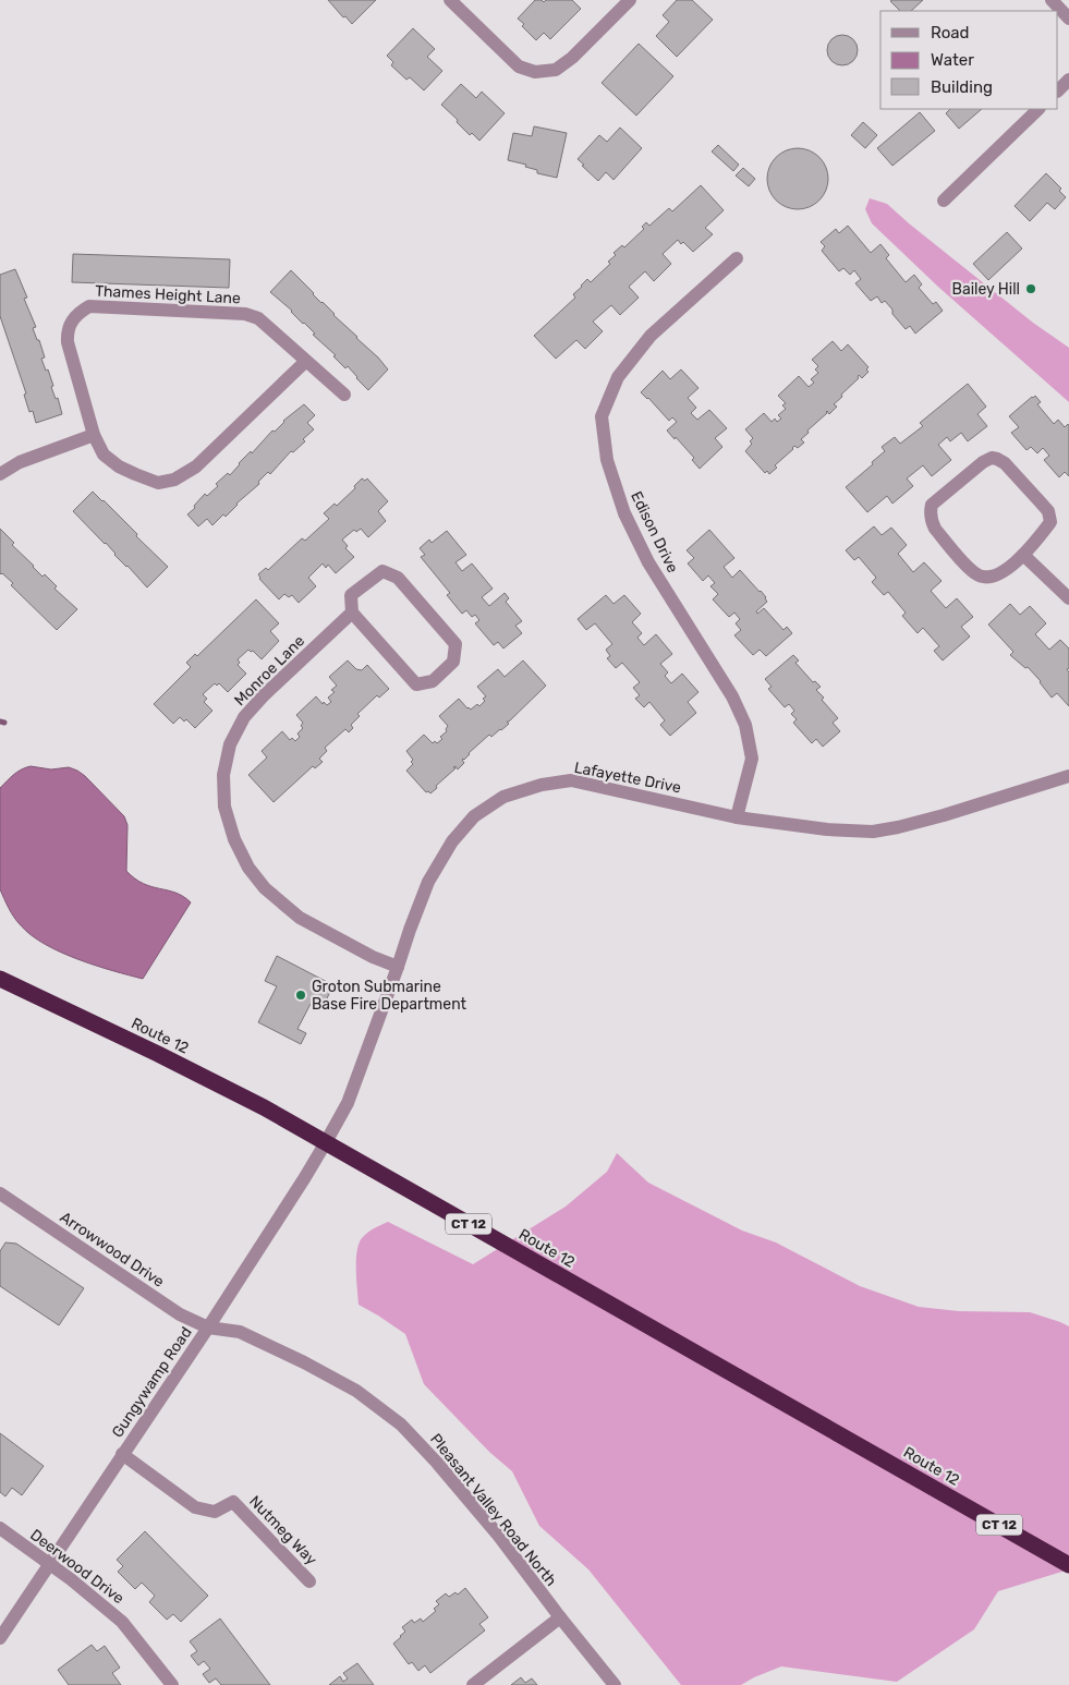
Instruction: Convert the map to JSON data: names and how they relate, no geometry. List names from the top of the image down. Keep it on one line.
{"streets":{"highway":["Route 12","CT 12"],"street":["Thames Height Lane","Edison Drive","Monroe Lane","Lafayette Drive","Arrowwood Drive","Gungywamp Road","Pleasant Valley Road North","Nutmeg Way","Deerwood Drive"]},"crossings":[["Edison Drive","Lafayette Drive"],["Monroe Lane","Lafayette Drive"],["Lafayette Drive","Route 12"],["Lafayette Drive","Gungywamp Road"],["Route 12","Gungywamp Road"],["Arrowwood Drive","Gungywamp Road"],["Arrowwood Drive","Pleasant Valley Road North"],["Gungywamp Road","Pleasant Valley Road North"],["Gungywamp Road","Nutmeg Way"],["Gungywamp Road","Deerwood Drive"]],"places":["Bailey Hill","Groton Submarine Base Fire Department"],"legend":["Road","Water","Building"]}
